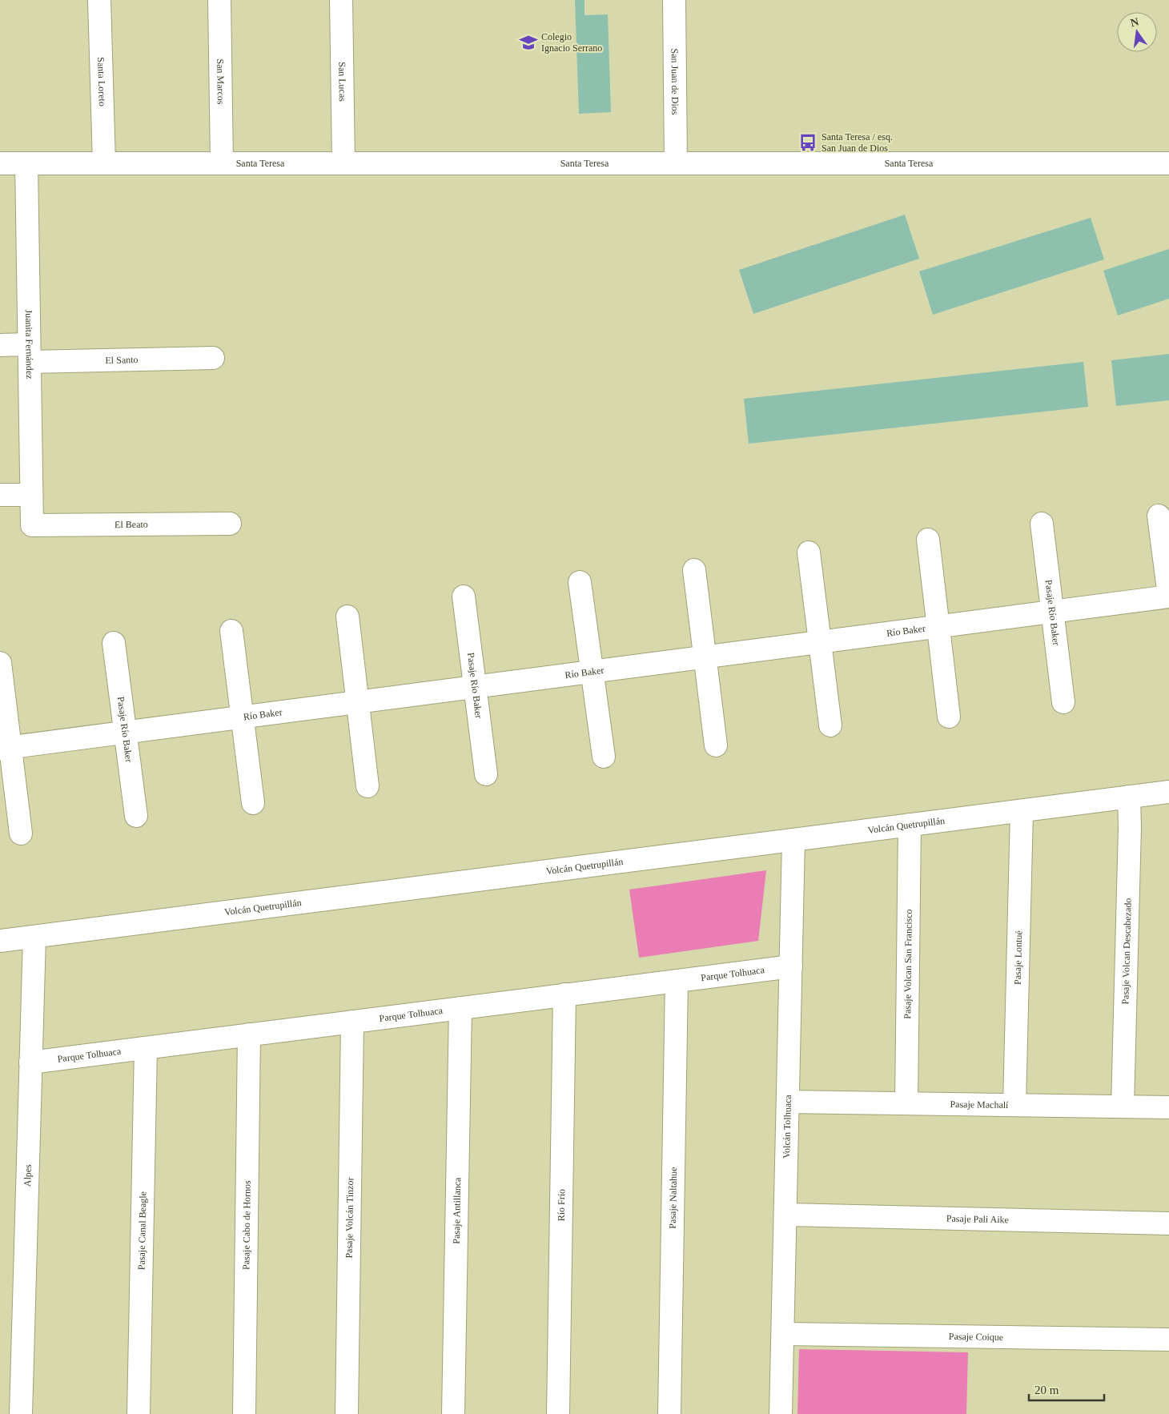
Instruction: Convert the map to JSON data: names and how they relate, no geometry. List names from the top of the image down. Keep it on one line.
{"streets":{"street":["Santa Loreto","San Marcos","San Lucas","San Juan de Dios","Santa Teresa","Juanita Fernández","El Santo","El Beato","Pasaje Río Baker","Río Baker","Volcán Quetrupillán","Pasaje Volcan Descabezado","Pasaje Lontué","Pasaje Volcan San Francisco","Parque Tolhuaca","Pasaje Machalí","Volcán Tolhuaca","Alpes","Pasaje Naltahue","Río Frío","Pasaje Antillanca","Pasaje Volcán Tinzor","Pasaje Pali Aike","Pasaje Cabo de Hornos","Pasaje Canal Beagle","Pasaje Coique"]},"crossings":[["Santa Loreto","Santa Teresa"],["San Marcos","Santa Teresa"],["San Lucas","Santa Teresa"],["San Juan de Dios","Santa Teresa"],["Santa Teresa","Juanita Fernández"],["Juanita Fernández","El Santo"],["Juanita Fernández","El Beato"],["Pasaje Río Baker","Río Baker"],["Volcán Quetrupillán","Pasaje Volcan Descabezado"],["Volcán Quetrupillán","Pasaje Lontué"],["Volcán Quetrupillán","Pasaje Volcan San Francisco"],["Volcán Quetrupillán","Volcán Tolhuaca"],["Volcán Quetrupillán","Alpes"],["Pasaje Volcan Descabezado","Pasaje Machalí"],["Pasaje Lontué","Pasaje Machalí"],["Pasaje Volcan San Francisco","Pasaje Machalí"],["Parque Tolhuaca","Volcán Tolhuaca"],["Parque Tolhuaca","Alpes"],["Parque Tolhuaca","Pasaje Naltahue"],["Parque Tolhuaca","Río Frío"],["Parque Tolhuaca","Pasaje Antillanca"],["Parque Tolhuaca","Pasaje Volcán Tinzor"],["Parque Tolhuaca","Pasaje Cabo de Hornos"],["Parque Tolhuaca","Pasaje Canal Beagle"],["Pasaje Machalí","Volcán Tolhuaca"],["Volcán Tolhuaca","Pasaje Pali Aike"],["Volcán Tolhuaca","Pasaje Coique"]],"places":{"school or university":["Colegio Ignacio Serrano"],"bus stop":["Santa Teresa / esq. San Juan de Dios"]},"scale_bar":"20 m","north":"top"}
